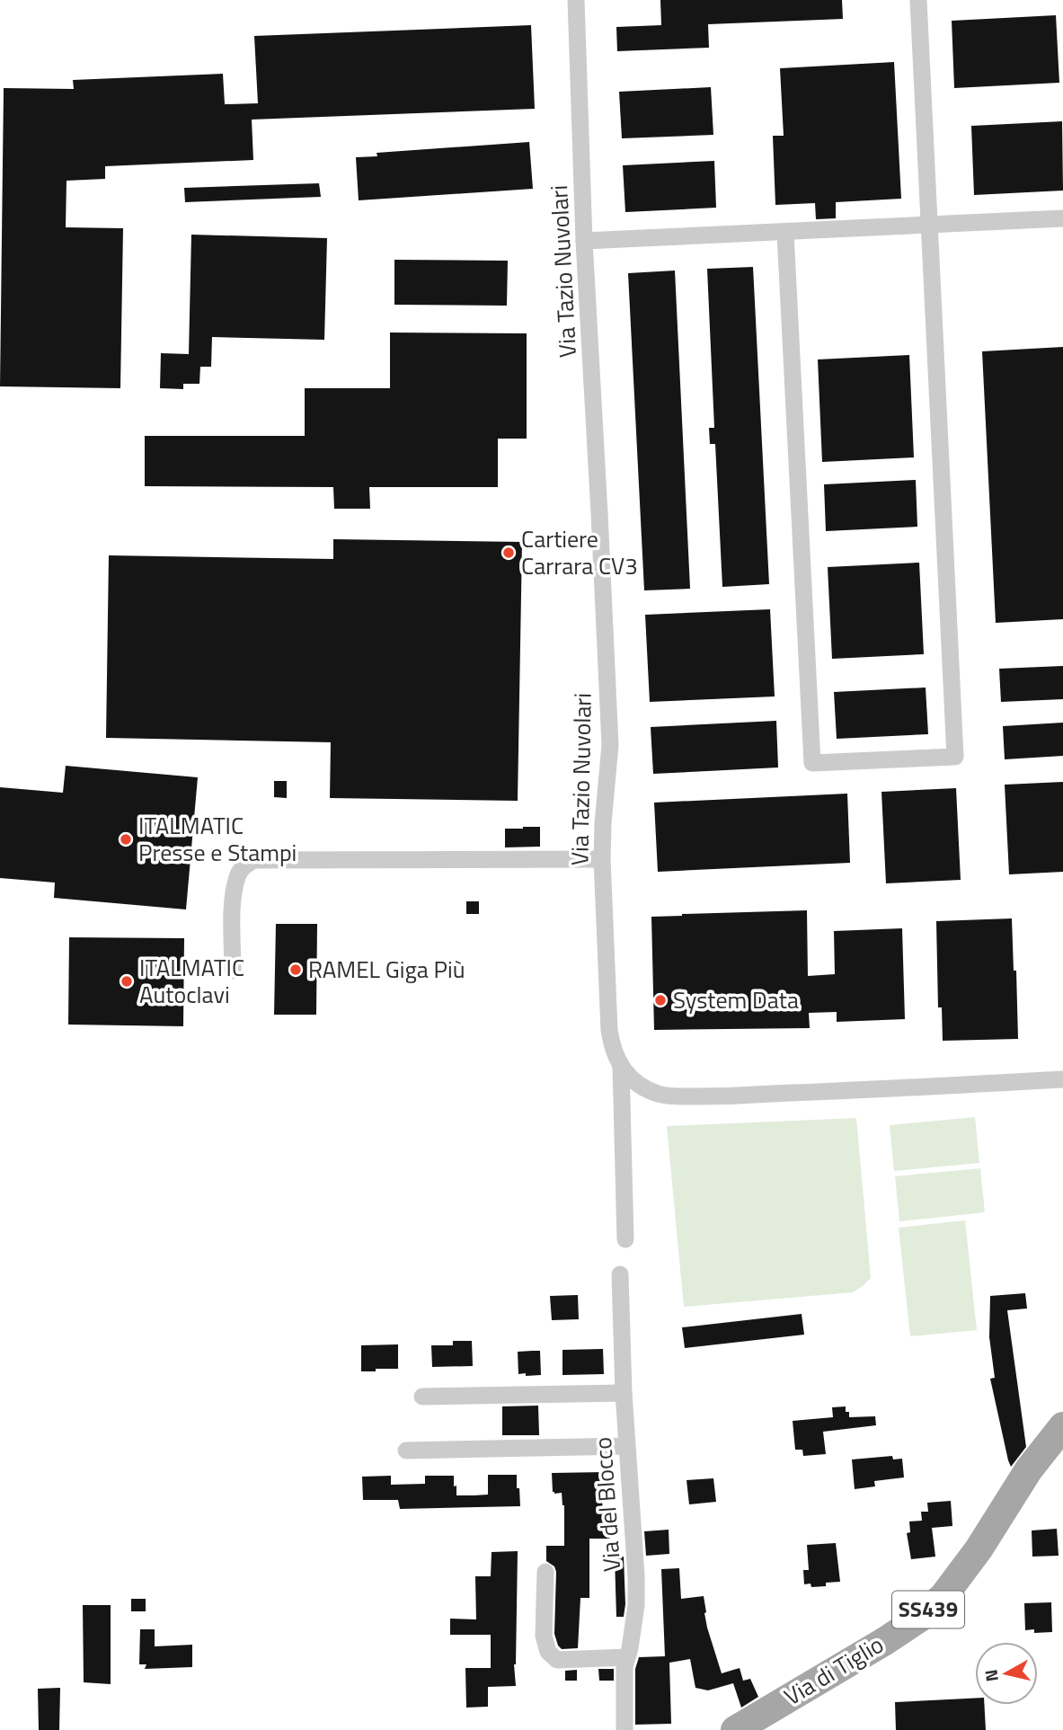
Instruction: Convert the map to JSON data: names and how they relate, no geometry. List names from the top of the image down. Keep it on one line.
{"streets":{"main road":["SS439","Via di Tiglio"],"street":["Via Tazio Nuvolari","Via del Blocco"]},"places":["Cartiere Carrara CV3","ITALMATIC Presse e Stampi","RAMEL Giga Più","ITALMATIC Autoclavi","System Data"],"north":"left"}
